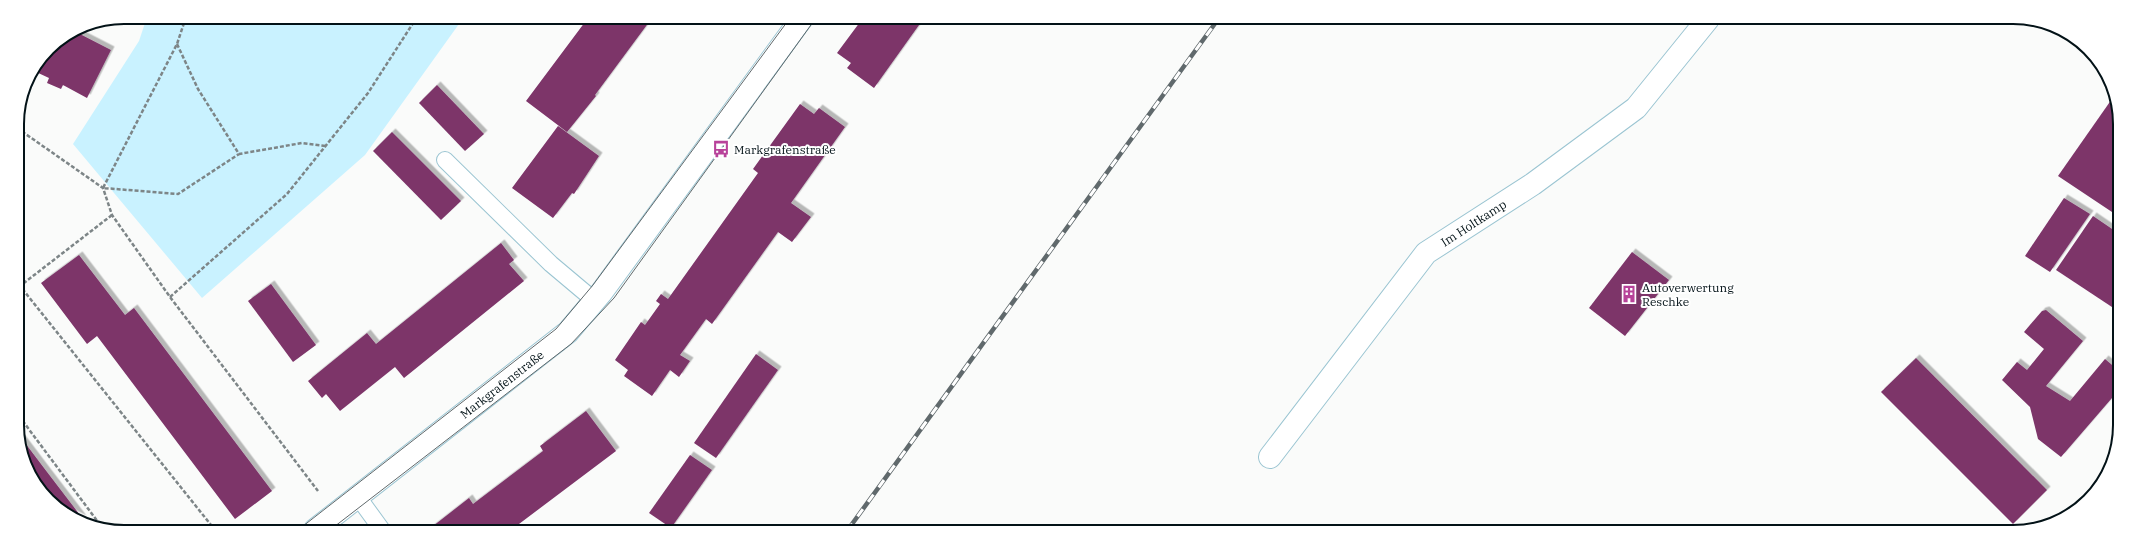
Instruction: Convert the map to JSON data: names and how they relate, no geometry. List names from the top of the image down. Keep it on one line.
{"streets":{"street":["Im Holtkamp","Markgrafenstraße"]},"places":{"bus stop":["Markgrafenstraße"],"building":["Autoverwertung Reschke"]}}
